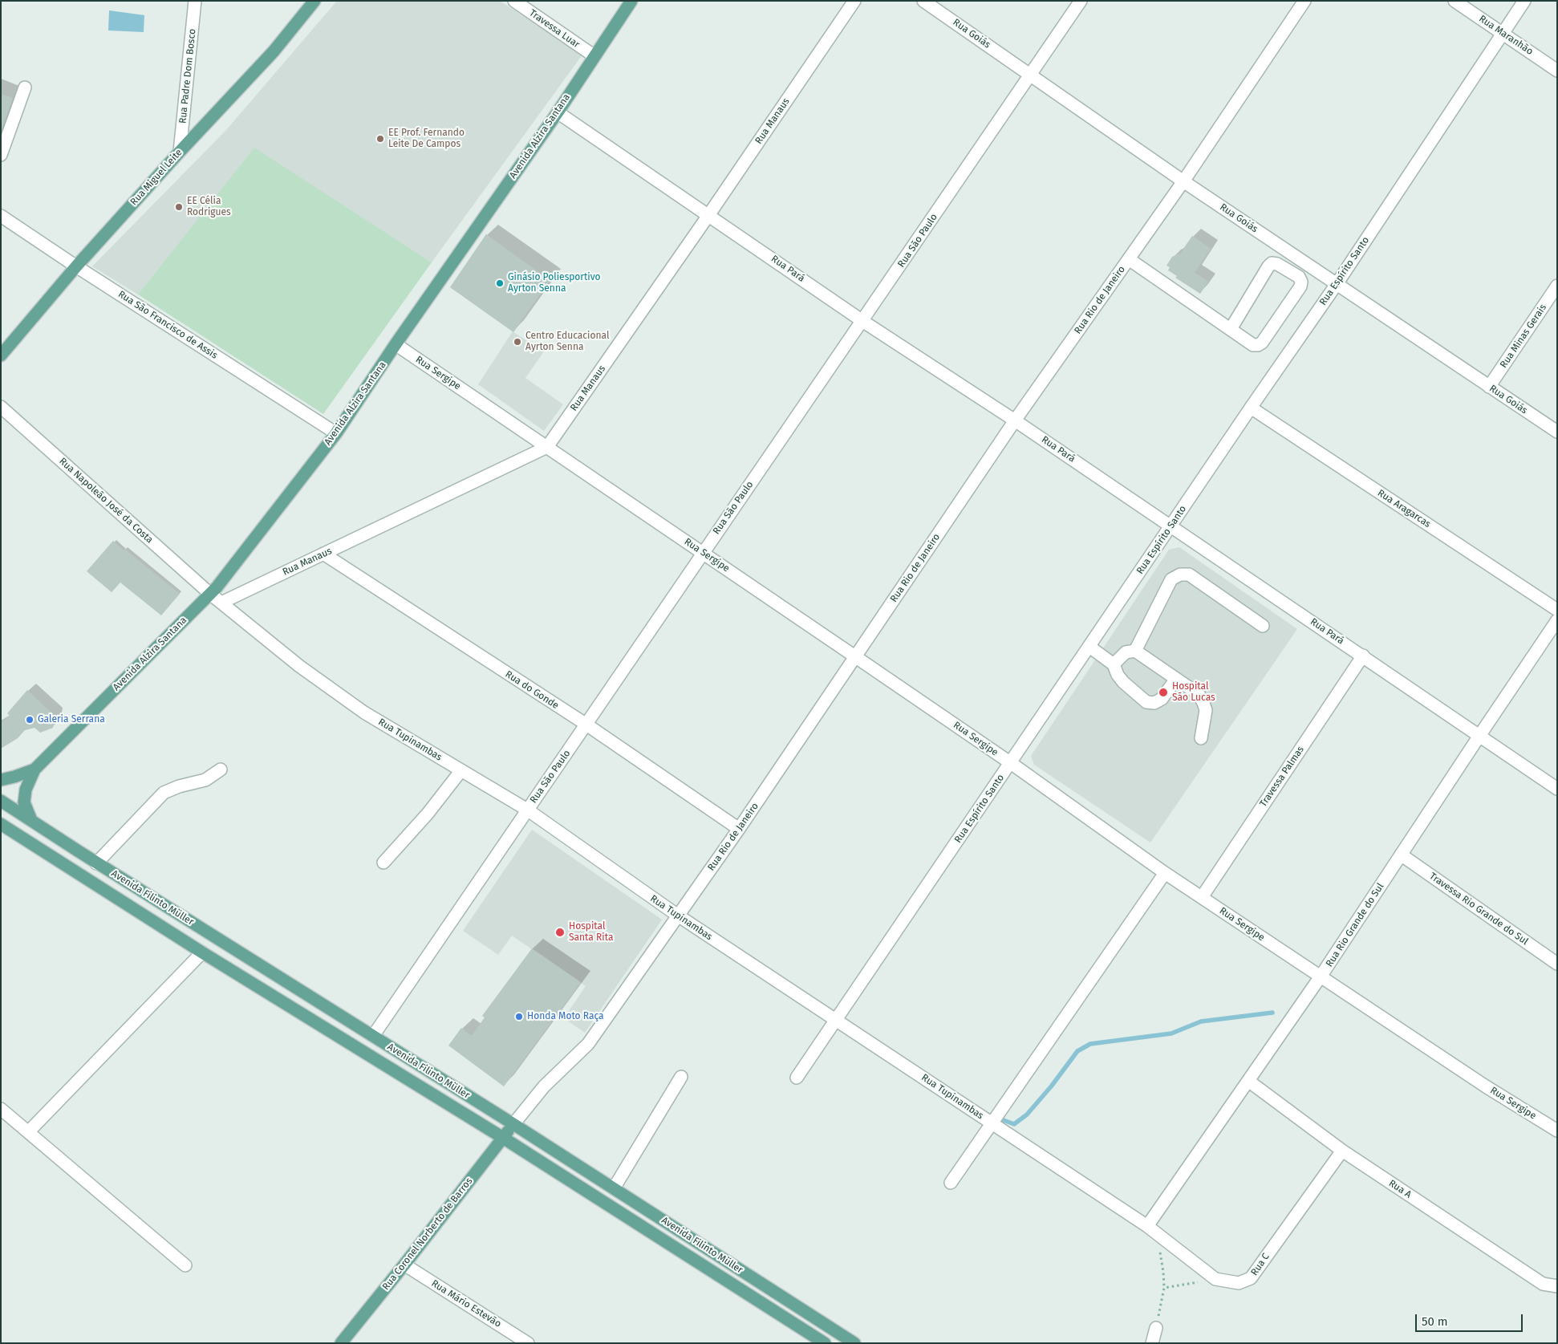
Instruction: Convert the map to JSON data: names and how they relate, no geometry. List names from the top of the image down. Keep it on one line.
{"streets":{"main road":["Avenida Alzira Santana","Rua Miguel Leite","Avenida Filinto Müller","Rua Coronel Norberto de Barros"],"street":["Travessa Luar","Rua Goiás","Rua Maranhão","Rua Padre Dom Bosco","Rua Manaus","Rua São Paulo","Rua Pará","Rua Espírito Santo","Rua Rio de Janeiro","Rua São Francisco de Assis","Rua Minas Gerais","Rua Sergipe","Rua Napoleão José da Costa","Rua Aragarcas","Rua do Gonde","Rua Tupinambas","Travessa Palmas","Travessa Rio Grande do Sul","Rua Rio Grande do Sul","Rua A","Rua C","Rua Mário Estevão"]},"crossings":[["Travessa Luar","Avenida Alzira Santana"],["Rua Goiás","Rua São Paulo"],["Rua Goiás","Rua Espírito Santo"],["Rua Goiás","Rua Rio de Janeiro"],["Rua Goiás","Rua Minas Gerais"],["Rua Maranhão","Rua Espírito Santo"],["Rua Padre Dom Bosco","Rua Miguel Leite"],["Rua Manaus","Rua Pará"],["Rua Manaus","Rua Sergipe"],["Rua Manaus","Rua do Gonde"],["Rua Manaus","Rua Tupinambas"],["Avenida Alzira Santana","Rua Pará"],["Avenida Alzira Santana","Rua São Francisco de Assis"],["Avenida Alzira Santana","Rua Sergipe"],["Avenida Alzira Santana","Rua Napoleão José da Costa"],["Avenida Alzira Santana","Avenida Filinto Müller"],["Rua Miguel Leite","Rua São Francisco de Assis"],["Rua São Paulo","Rua Pará"],["Rua São Paulo","Rua Sergipe"],["Rua São Paulo","Rua do Gonde"],["Rua São Paulo","Rua Tupinambas"],["Rua São Paulo","Avenida Filinto Müller"],["Rua Pará","Rua Espírito Santo"],["Rua Pará","Rua Rio de Janeiro"],["Rua Pará","Travessa Palmas"],["Rua Pará","Rua Rio Grande do Sul"],["Rua Espírito Santo","Rua Sergipe"],["Rua Espírito Santo","Rua Aragarcas"],["Rua Espírito Santo","Rua Tupinambas"],["Rua Rio de Janeiro","Rua Sergipe"],["Rua Rio de Janeiro","Rua do Gonde"],["Rua Rio de Janeiro","Rua Tupinambas"],["Rua Rio de Janeiro","Avenida Filinto Müller"],["Rua Rio de Janeiro","Rua Coronel Norberto de Barros"],["Rua Sergipe","Travessa Palmas"],["Rua Sergipe","Rua Rio Grande do Sul"],["Rua Tupinambas","Rua Rio Grande do Sul"],["Rua Tupinambas","Rua C"],["Avenida Filinto Müller","Rua Coronel Norberto de Barros"],["Travessa Rio Grande do Sul","Rua Rio Grande do Sul"],["Rua Rio Grande do Sul","Rua A"],["Rua Rio Grande do Sul","Rua C"],["Rua A","Rua C"],["Rua Coronel Norberto de Barros","Rua Mário Estevão"]],"places":["EE Prof. Fernando Leite De Campos","EE Célia Rodrigues","Ginásio Poliesportivo Ayrton Senna","Centro Educacional Ayrton Senna","Hospital São Lucas","Galeria Serrana","Hospital Santa Rita","Honda Moto Raça"],"scale_bar":"50 m"}
